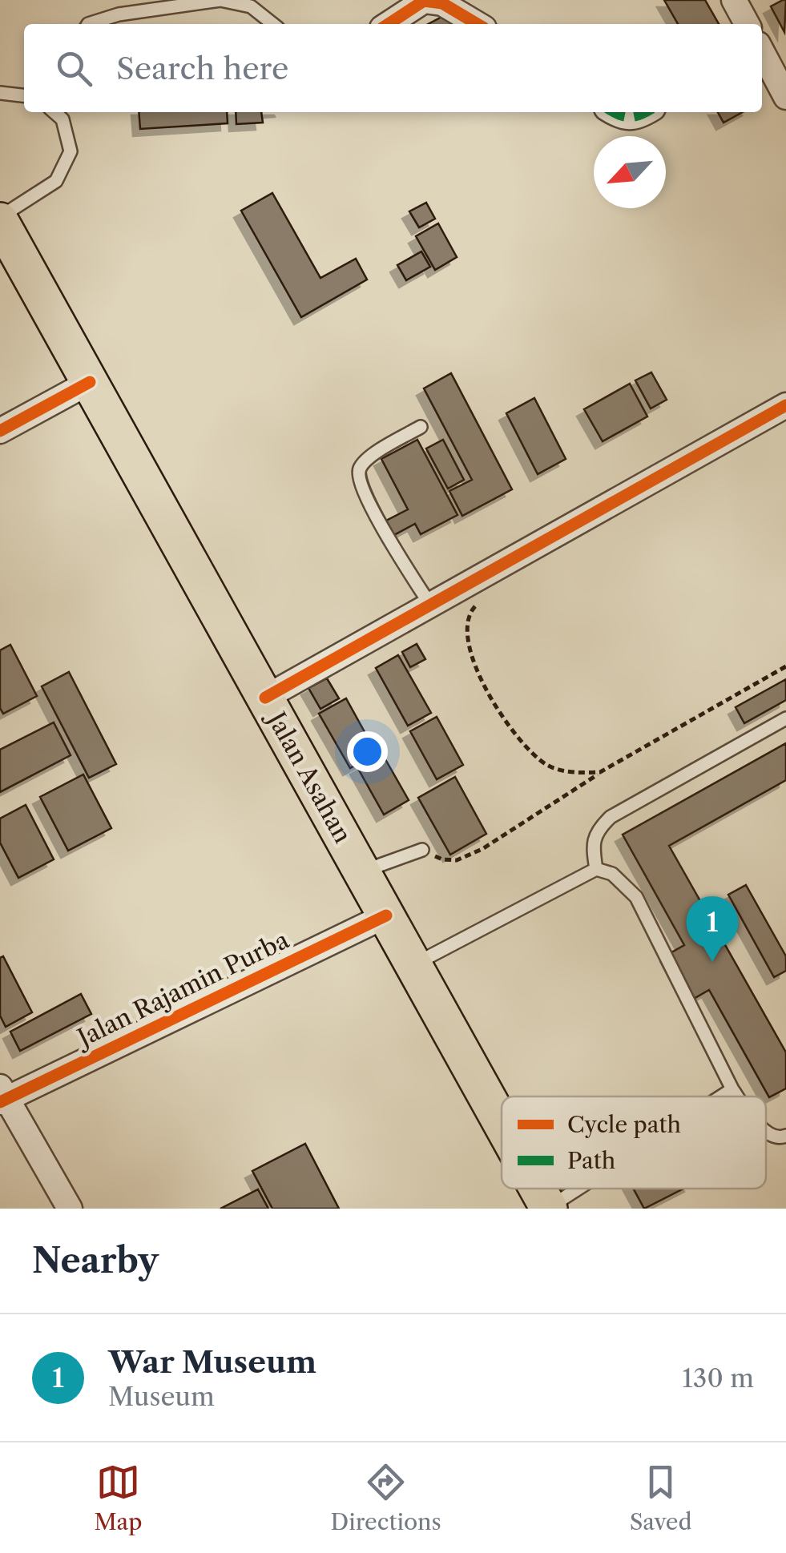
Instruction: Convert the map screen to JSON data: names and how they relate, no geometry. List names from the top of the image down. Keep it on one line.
{"streets":{"main road":["Jalan Asahan"],"street":["Jalan Rajamin Purba"]},"crossings":[["Jalan Asahan","Jalan Rajamin Purba"]],"legend":["Cycle path","Path"],"north":"bottom left","page":{"search":"Search here","pins":"1","heading":"Nearby","list":[{"mark":"1","name":"War Museum","note":"Museum","value":"130 m"}],"nav":["Map","Directions","Saved"]}}
